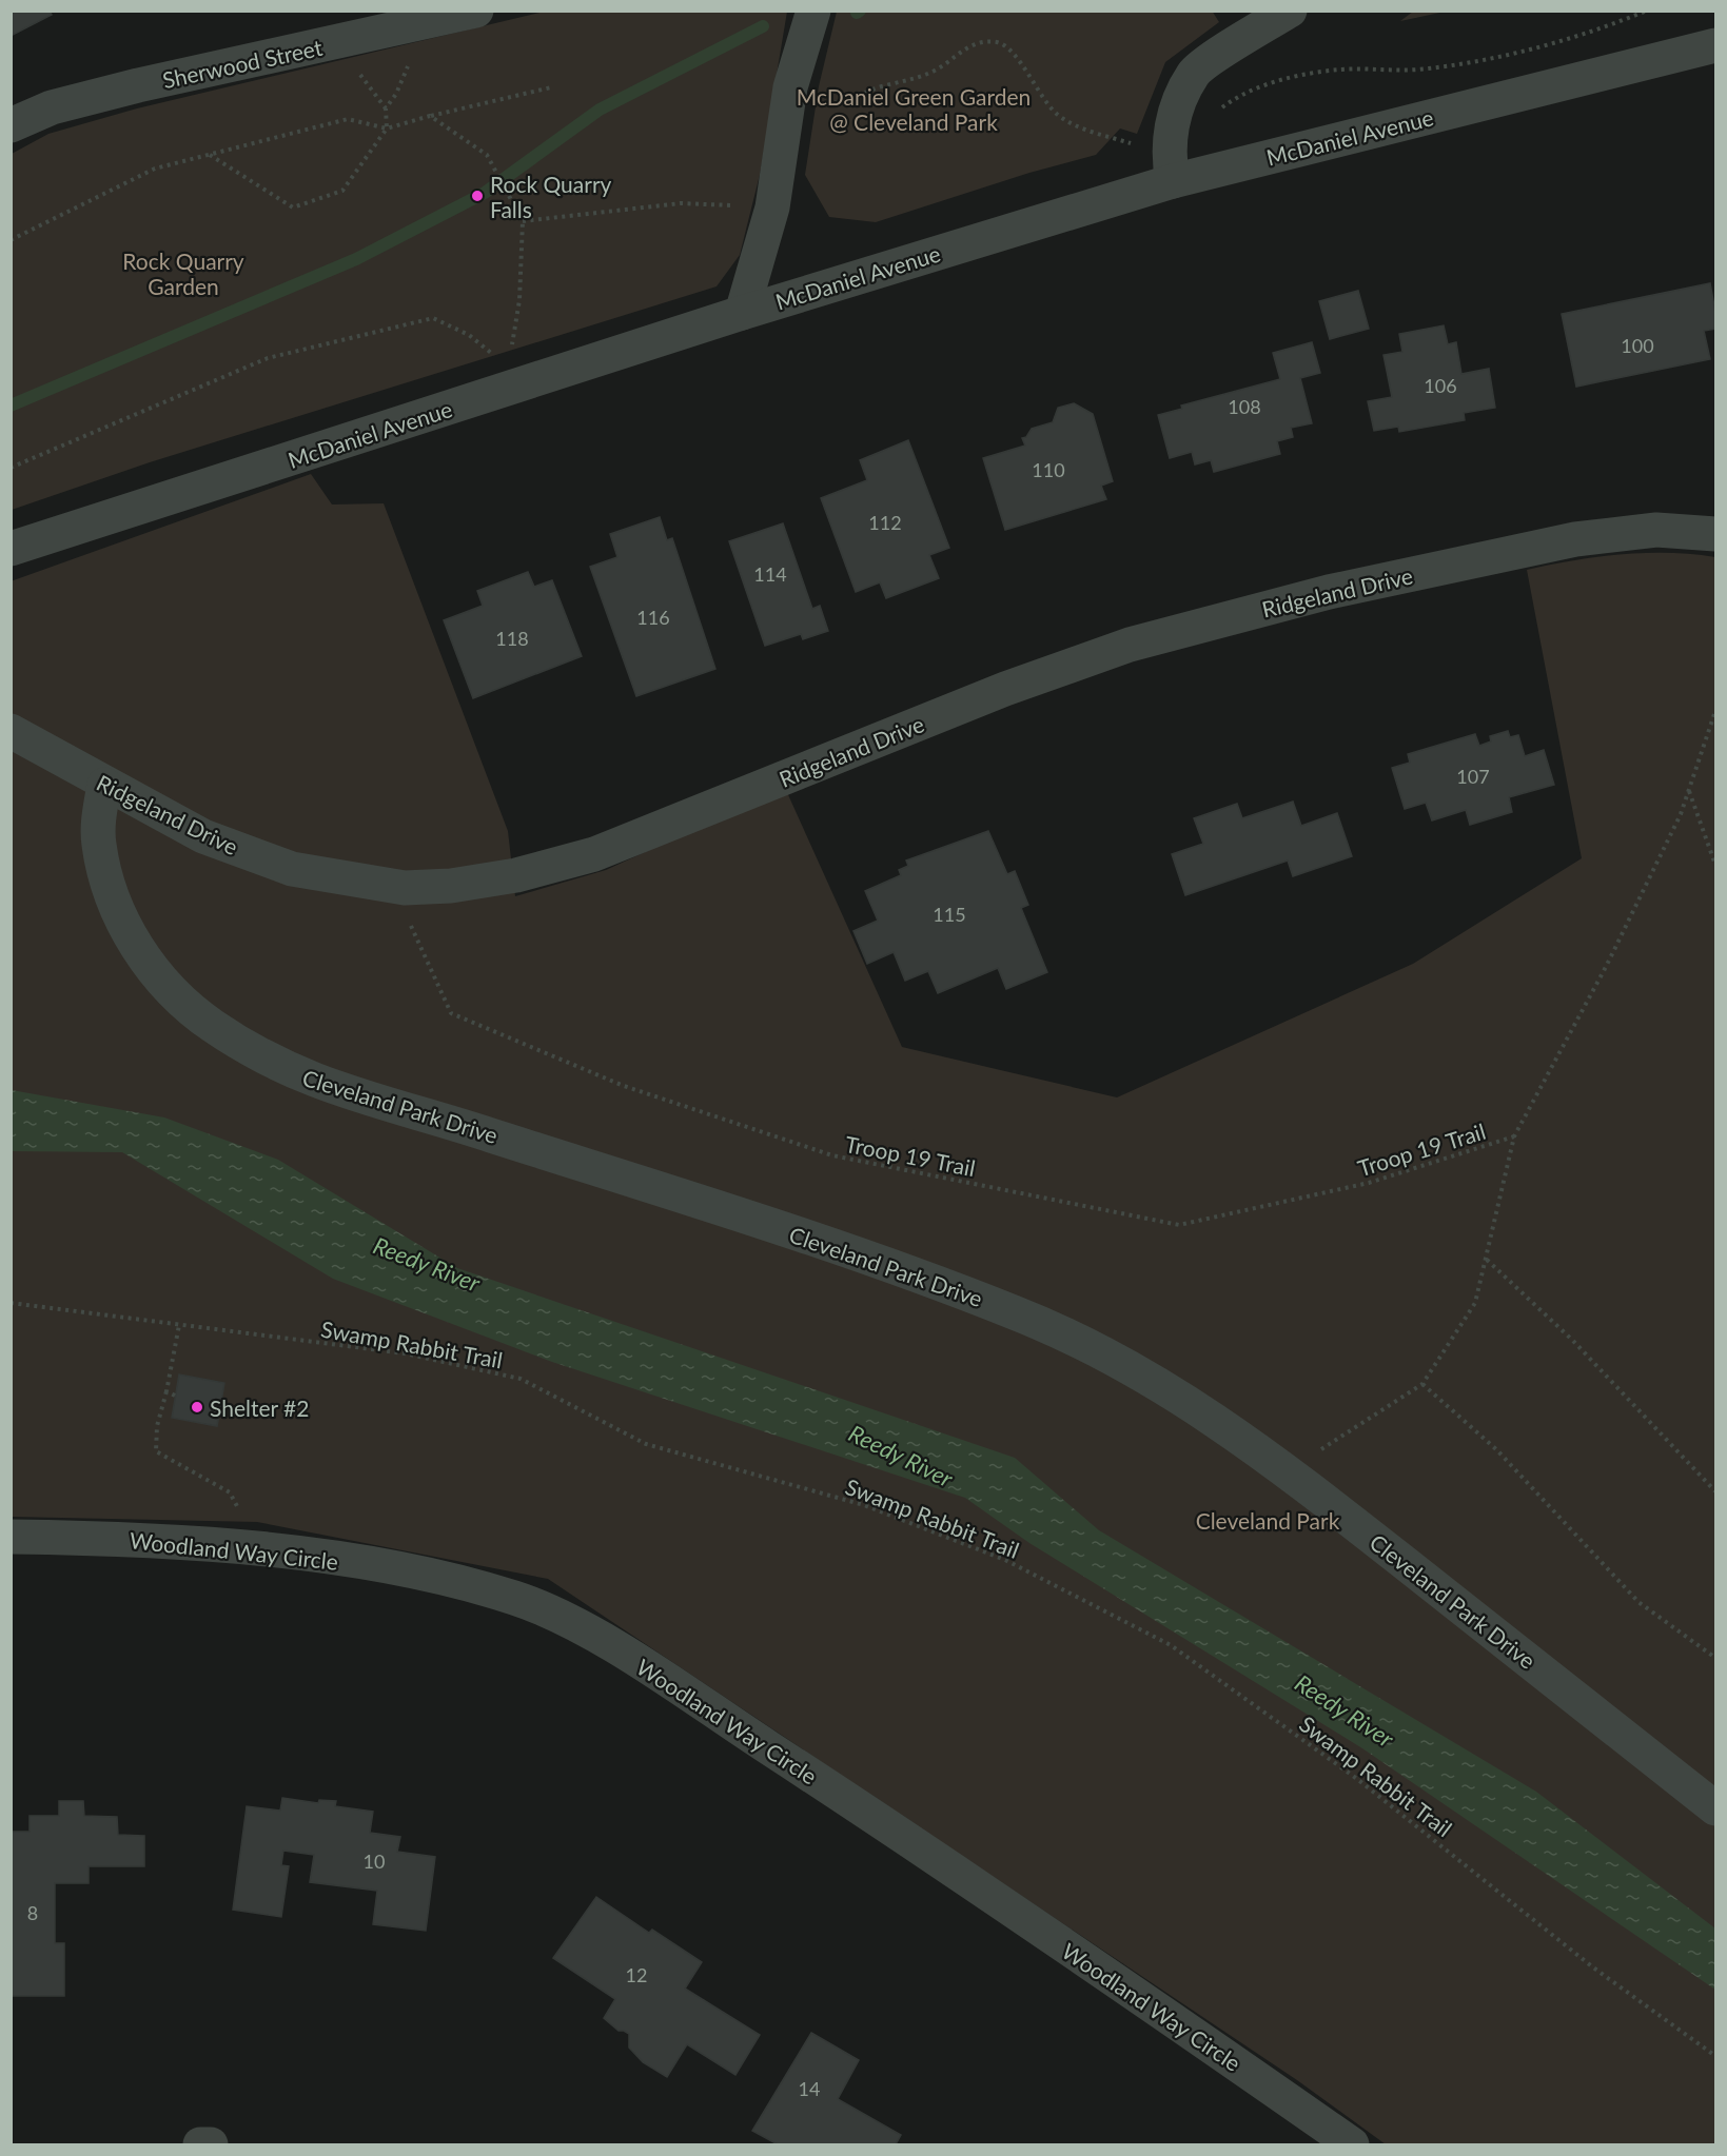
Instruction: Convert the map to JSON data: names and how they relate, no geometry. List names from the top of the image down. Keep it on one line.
{"streets":{"street":["Sherwood Street","McDaniel Avenue","Ridgeland Drive","Cleveland Park Drive","Woodland Way Circle"],"path":["Troop 19 Trail","Swamp Rabbit Trail"]},"crossings":[["Ridgeland Drive","Cleveland Park Drive"],["Ridgeland Drive","Troop 19 Trail"],["Cleveland Park Drive","Troop 19 Trail"]],"water":["Reedy River"],"parks":["McDaniel Green Garden @ Cleveland Park","Rock Quarry Garden","Cleveland Park"],"places":["Rock Quarry Falls","Shelter #2"],"house_numbers":["100","106","108","110","112","114","116","118","107","115","10","8","12","14"]}
